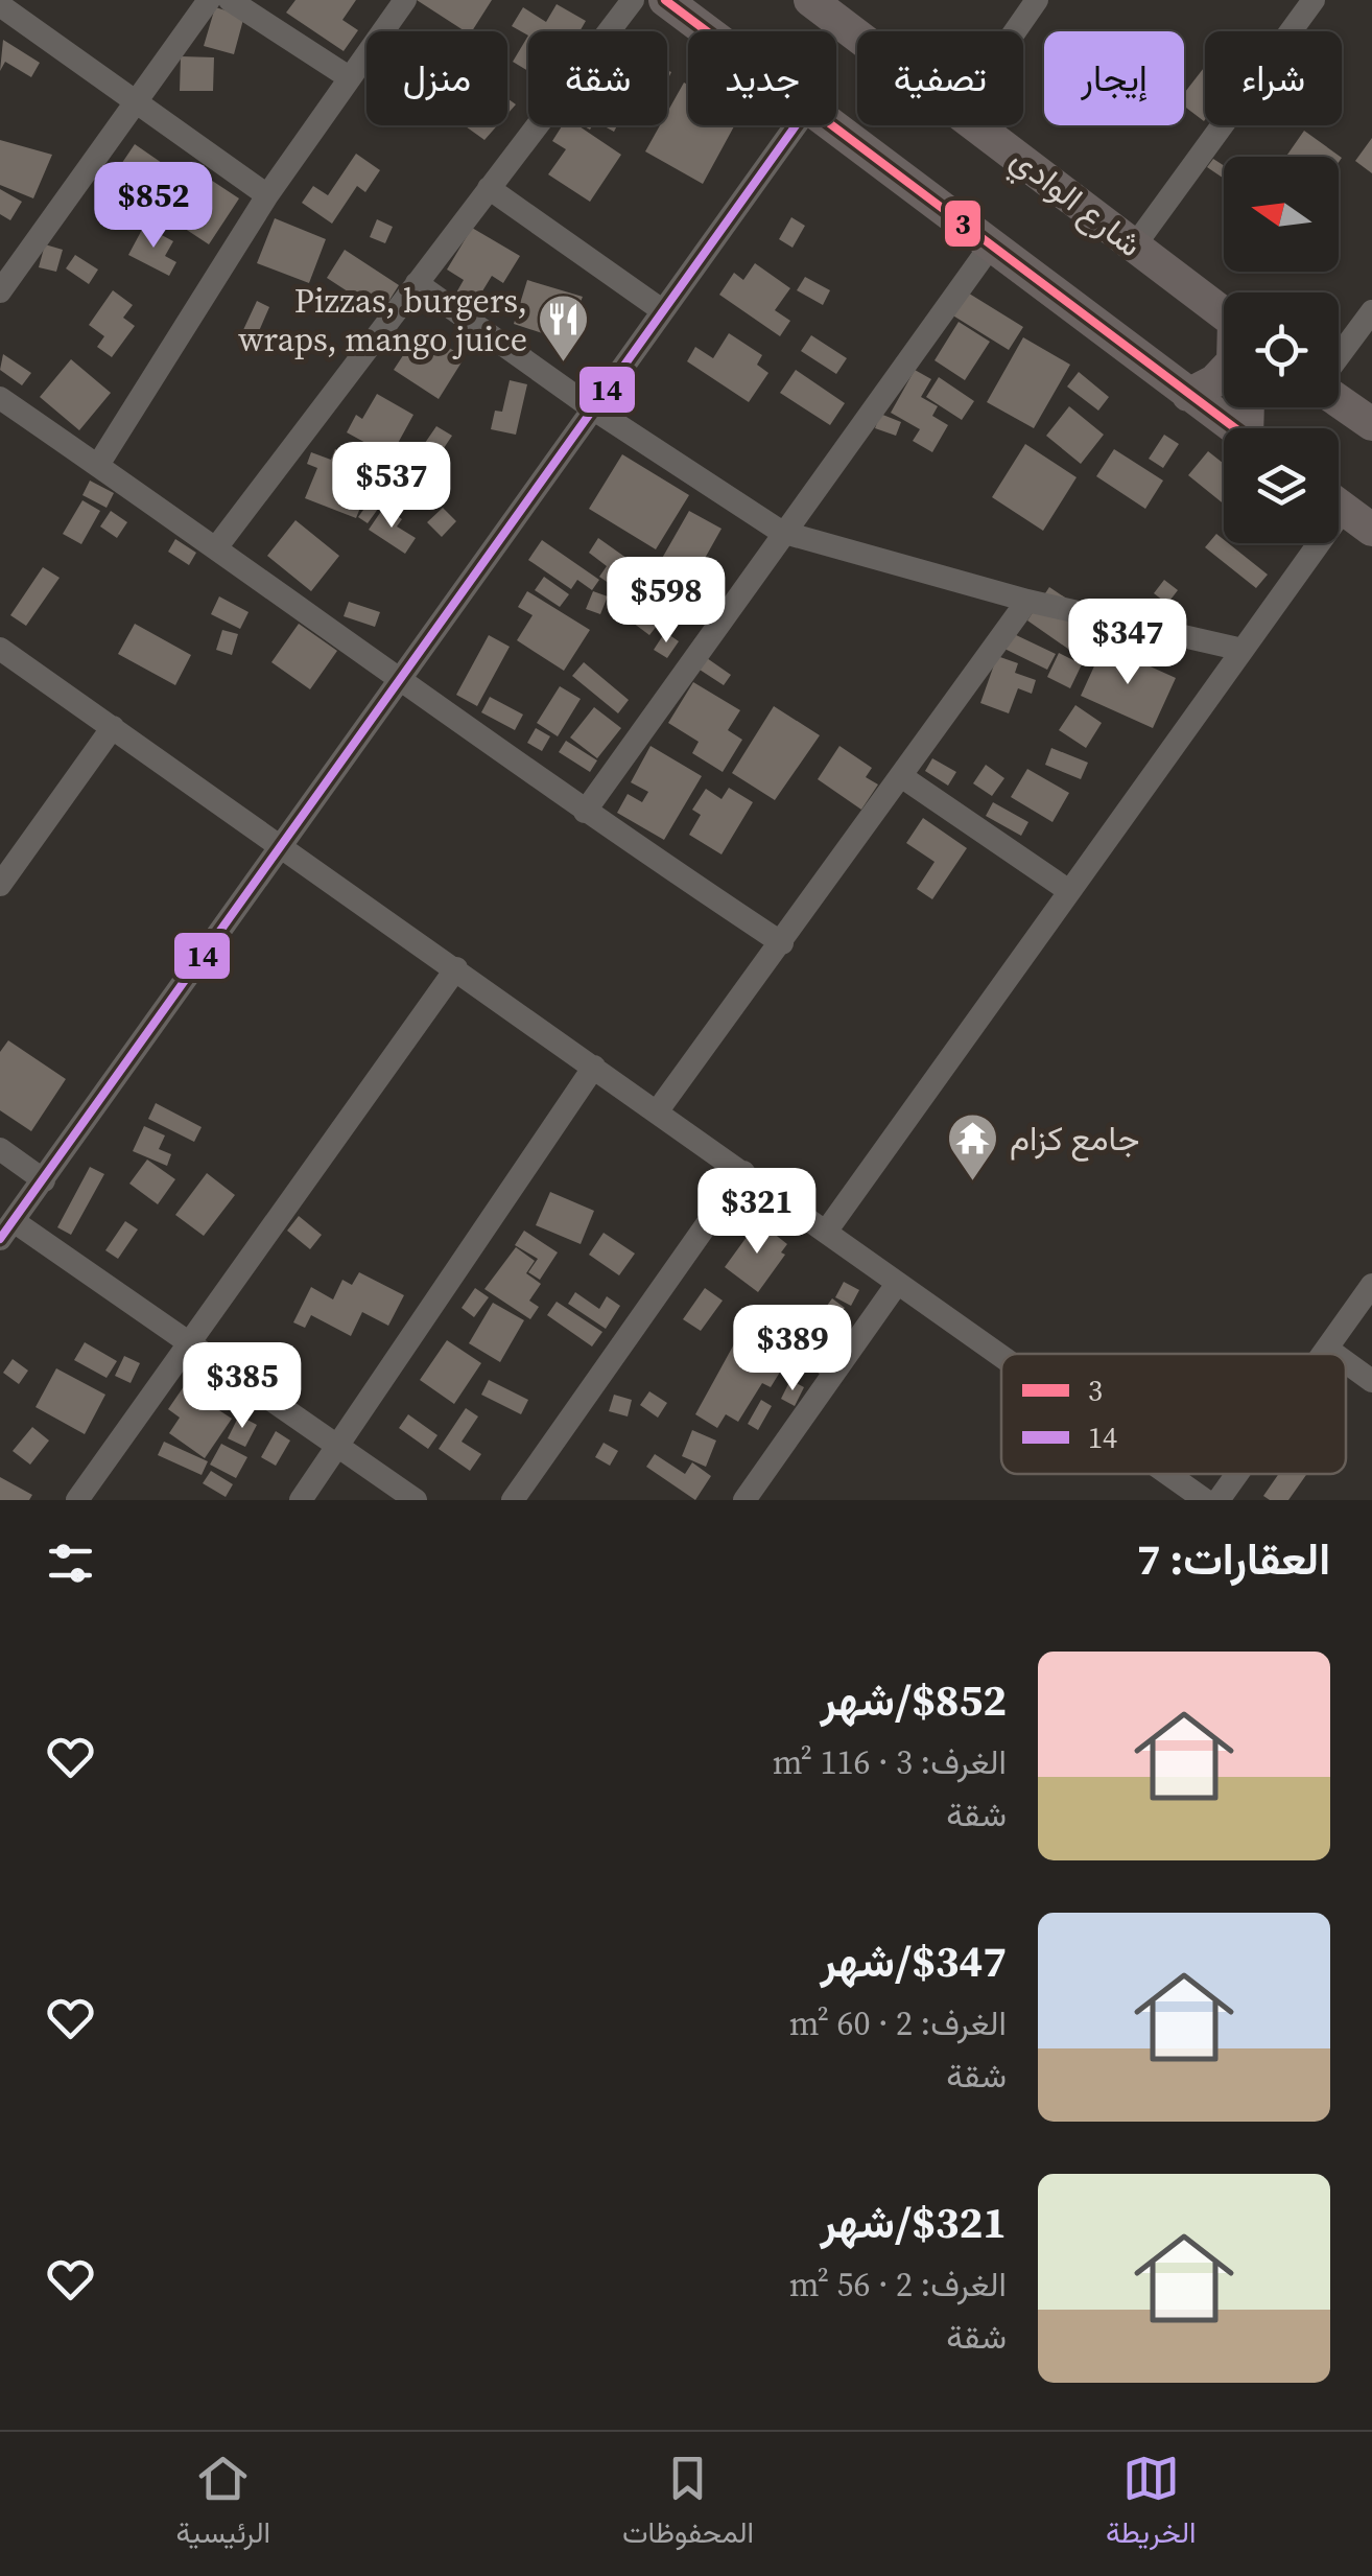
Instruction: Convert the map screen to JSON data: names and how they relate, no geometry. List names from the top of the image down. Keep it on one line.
{"streets":{"main road":["شارع الوادي"]},"places":{"restaurant":["Pizzas, burgers, wraps, mango juice"],"temple":["جامع كزام"]},"lines":["transit line 3","transit line 14"],"legend":["3","14"],"north":"left","page":{"chip":["شراء","إيجار","تصفية","جديد","شقة","منزل"],"price":["$852","$537","$598","$347","$321","$389","$385"],"heading":"العقارات: 7","list":[{"name":"$852/شهر","note":"الغرف: 3 · 116 m² · شقة"},{"name":"$347/شهر","note":"الغرف: 2 · 60 m² · شقة"},{"name":"$321/شهر","note":"الغرف: 2 · 56 m² · شقة"}],"tabs":["الخريطة","المحفوظات","الرئيسية"]}}
